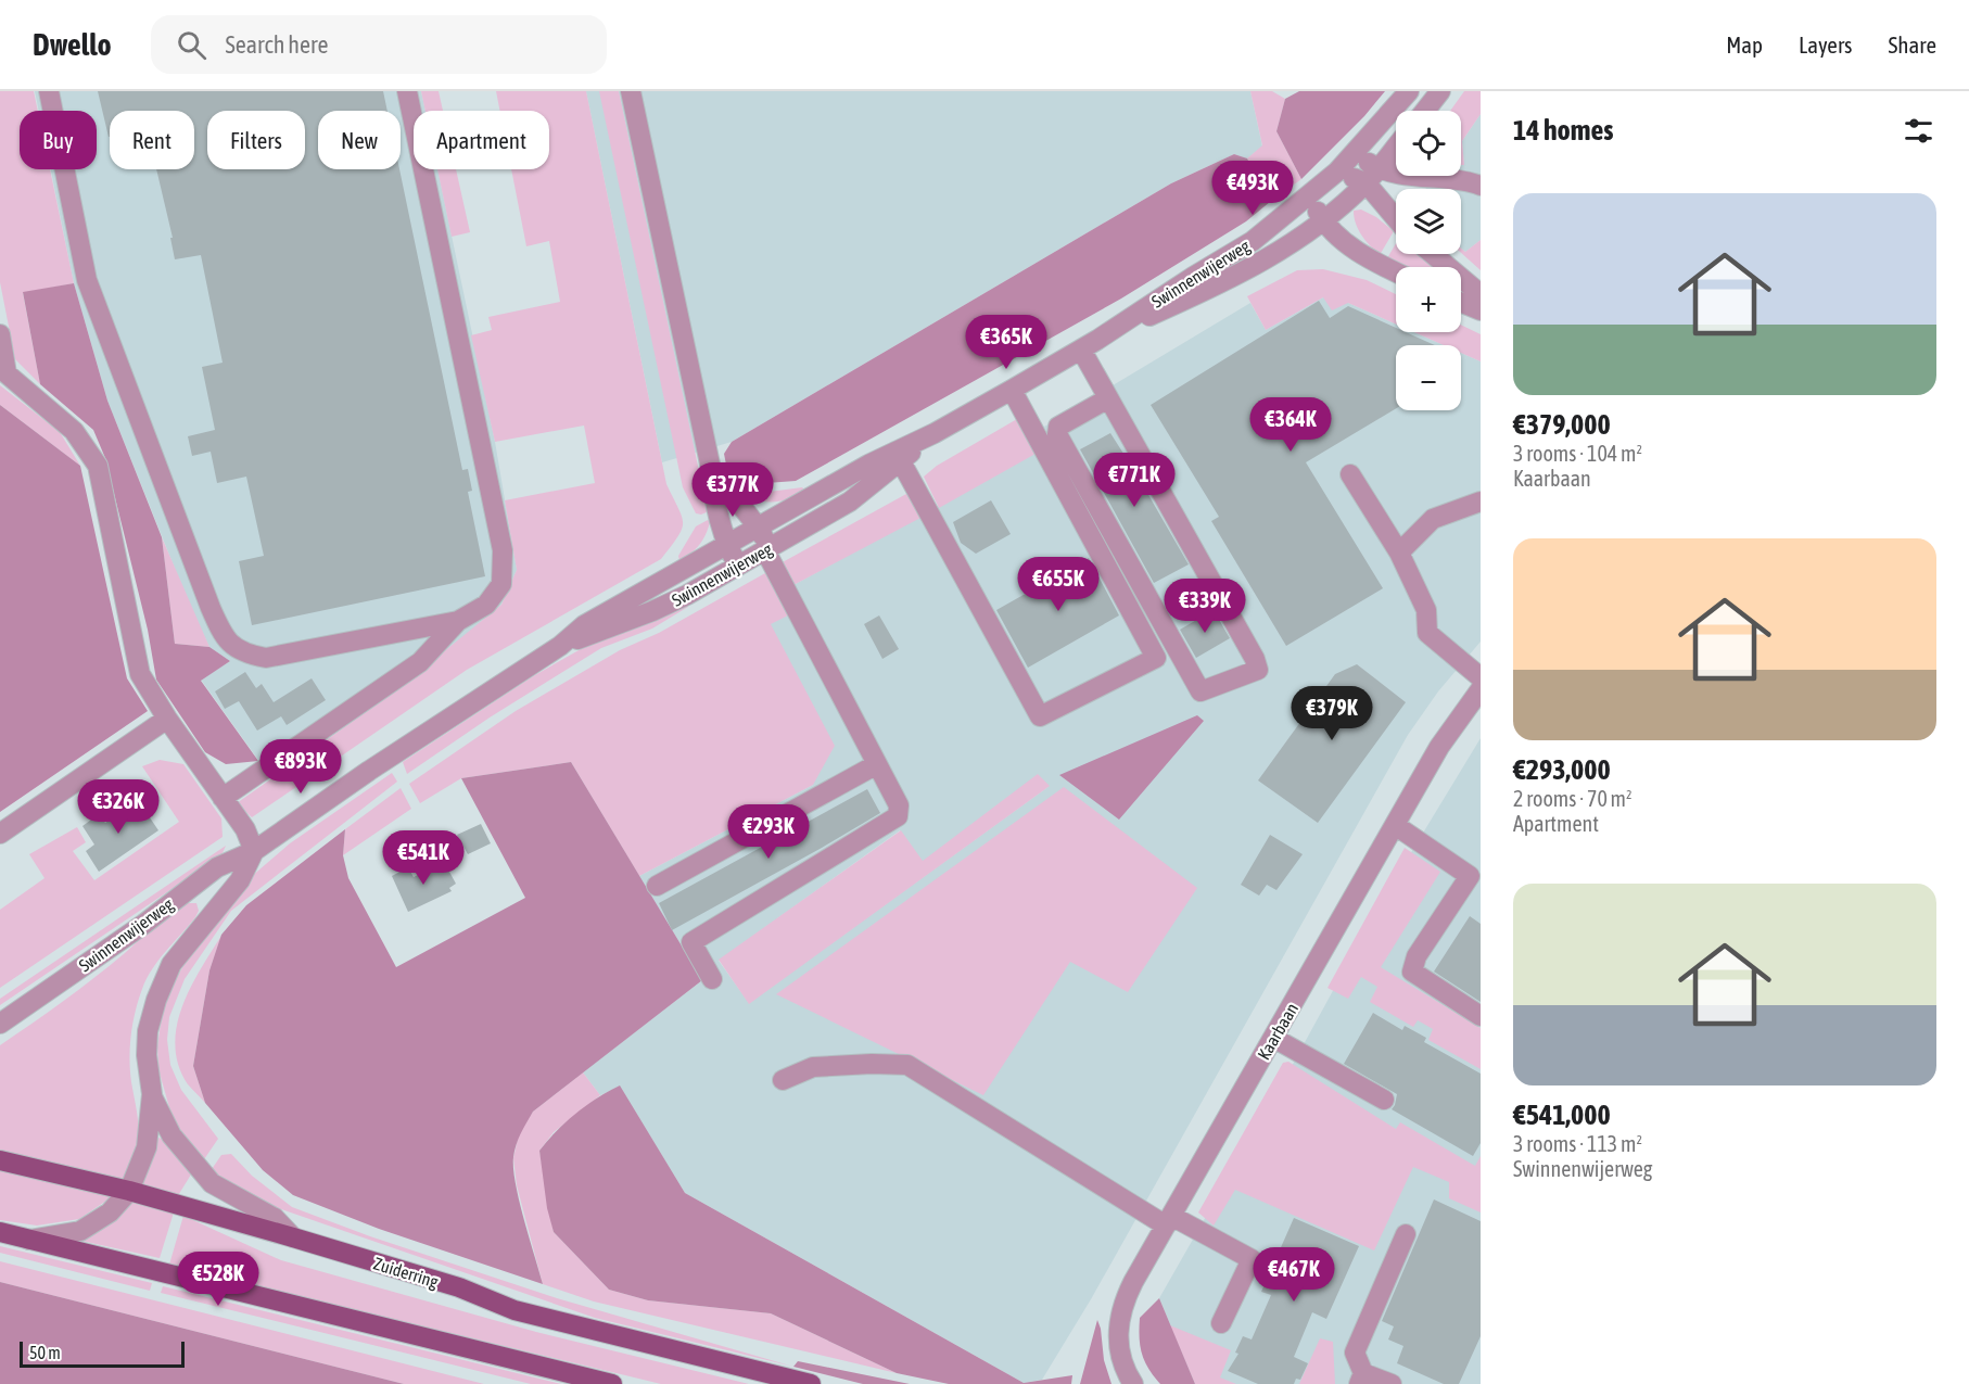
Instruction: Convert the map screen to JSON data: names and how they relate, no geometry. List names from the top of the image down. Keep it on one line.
{"streets":{"main road":["Zuiderring"],"street":["Swinnenwijerweg","Kaarbaan"]},"crossings":[["Swinnenwijerweg","Zuiderring"]],"scale_bar":"50 m","page":{"header":"Dwello","search":"Search here","nav":["Map","Layers","Share"],"heading":"14 homes","map_buttons":["+","−"],"chip":["Buy","Rent","Filters","New","Apartment"],"price":["€493K","€365K","€364K","€771K","€377K","€655K","€339K","€379K","€893K","€326K","€293K","€541K","€467K","€528K"],"list":[{"name":"€379,000","note":"3 rooms · 104 m² · Kaarbaan"},{"name":"€293,000","note":"2 rooms · 70 m² · Apartment"},{"name":"€541,000","note":"3 rooms · 113 m² · Swinnenwijerweg"}],"scale":"50 m"}}
